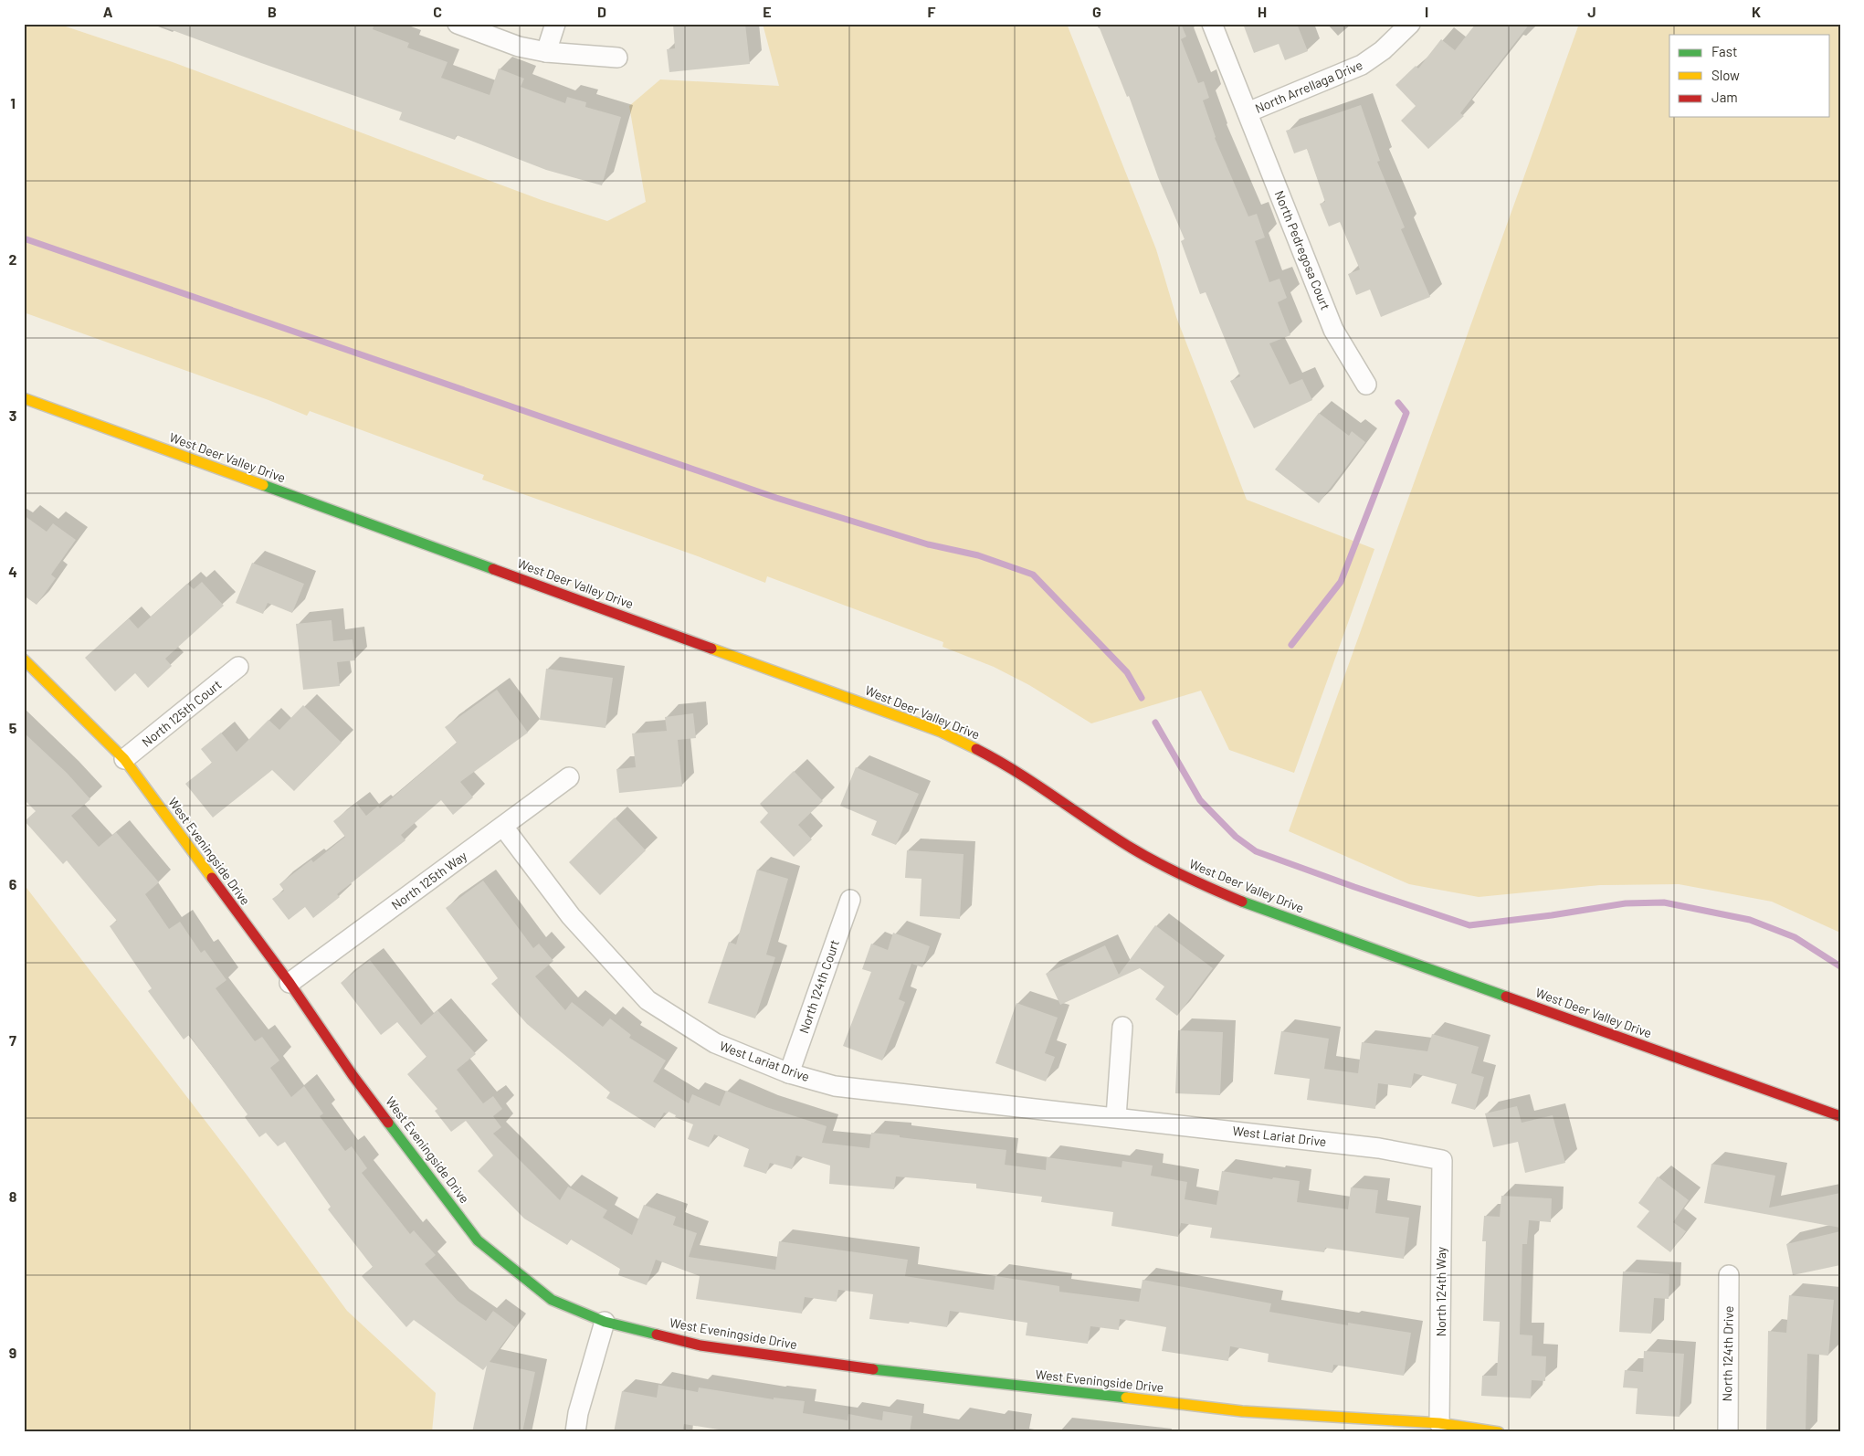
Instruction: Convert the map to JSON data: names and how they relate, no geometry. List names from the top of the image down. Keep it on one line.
{"streets":{"street":["North Arrellaga Drive","North Pedregosa Court","West Deer Valley Drive","North 125th Court","West Eveningside Drive","North 125th Way","North 124th Court","West Lariat Drive","North 124th Way","North 124th Drive"]},"crossings":[["North Arrellaga Drive","North Pedregosa Court"],["North 125th Court","West Eveningside Drive"],["West Eveningside Drive","North 125th Way"],["West Eveningside Drive","North 124th Way"],["North 125th Way","West Lariat Drive"],["North 124th Court","West Lariat Drive"],["West Lariat Drive","North 124th Way"]],"legend":["Fast","Slow","Jam"],"grid":{"columns":["A","B","C","D","E","F","G","H","I","J","K"],"rows":["1","2","3","4","5","6","7","8","9"]}}
